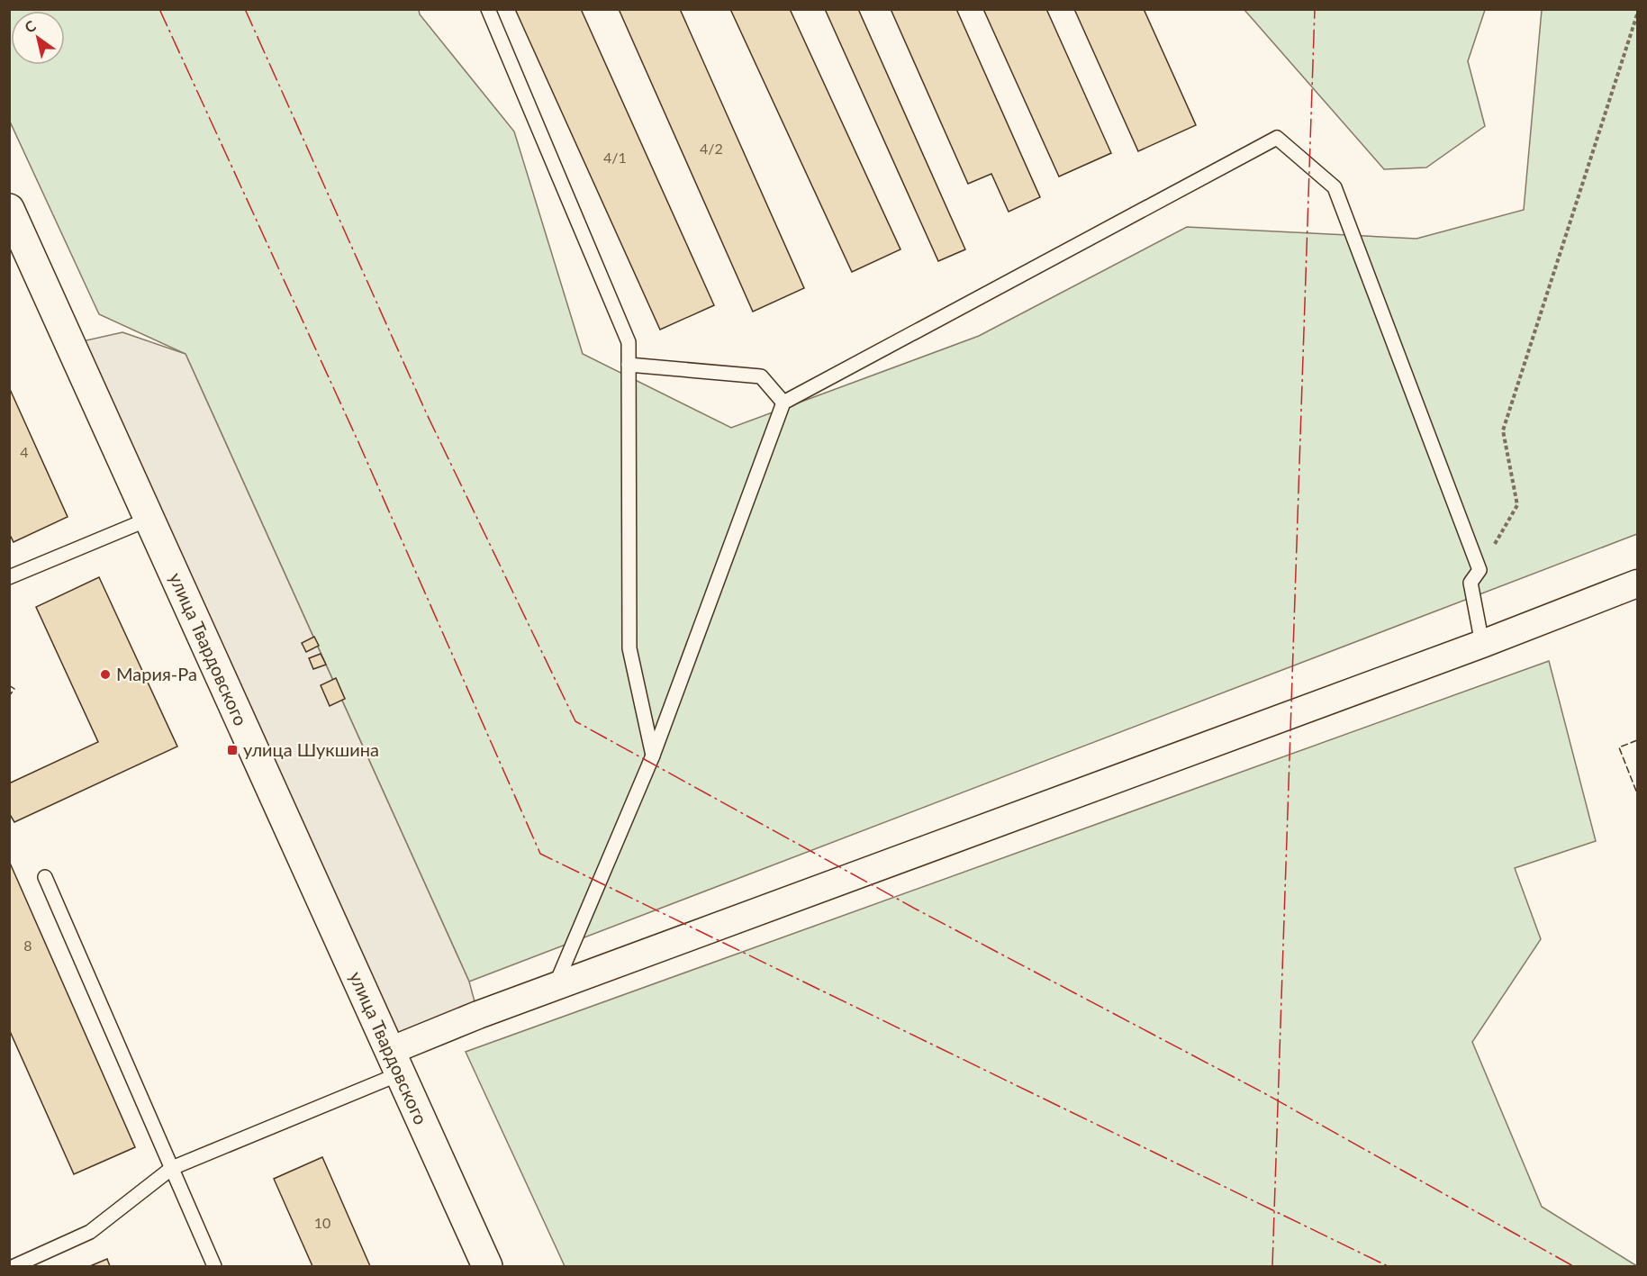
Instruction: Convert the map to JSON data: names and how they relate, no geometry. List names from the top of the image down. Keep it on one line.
{"streets":{"street":["улица Твардовского"]},"places":{"other":["Мария-Ра"],"transit":["улица Шукшина"]},"house_numbers":["4/2","4/1","4","8","10"],"north":"top left"}
